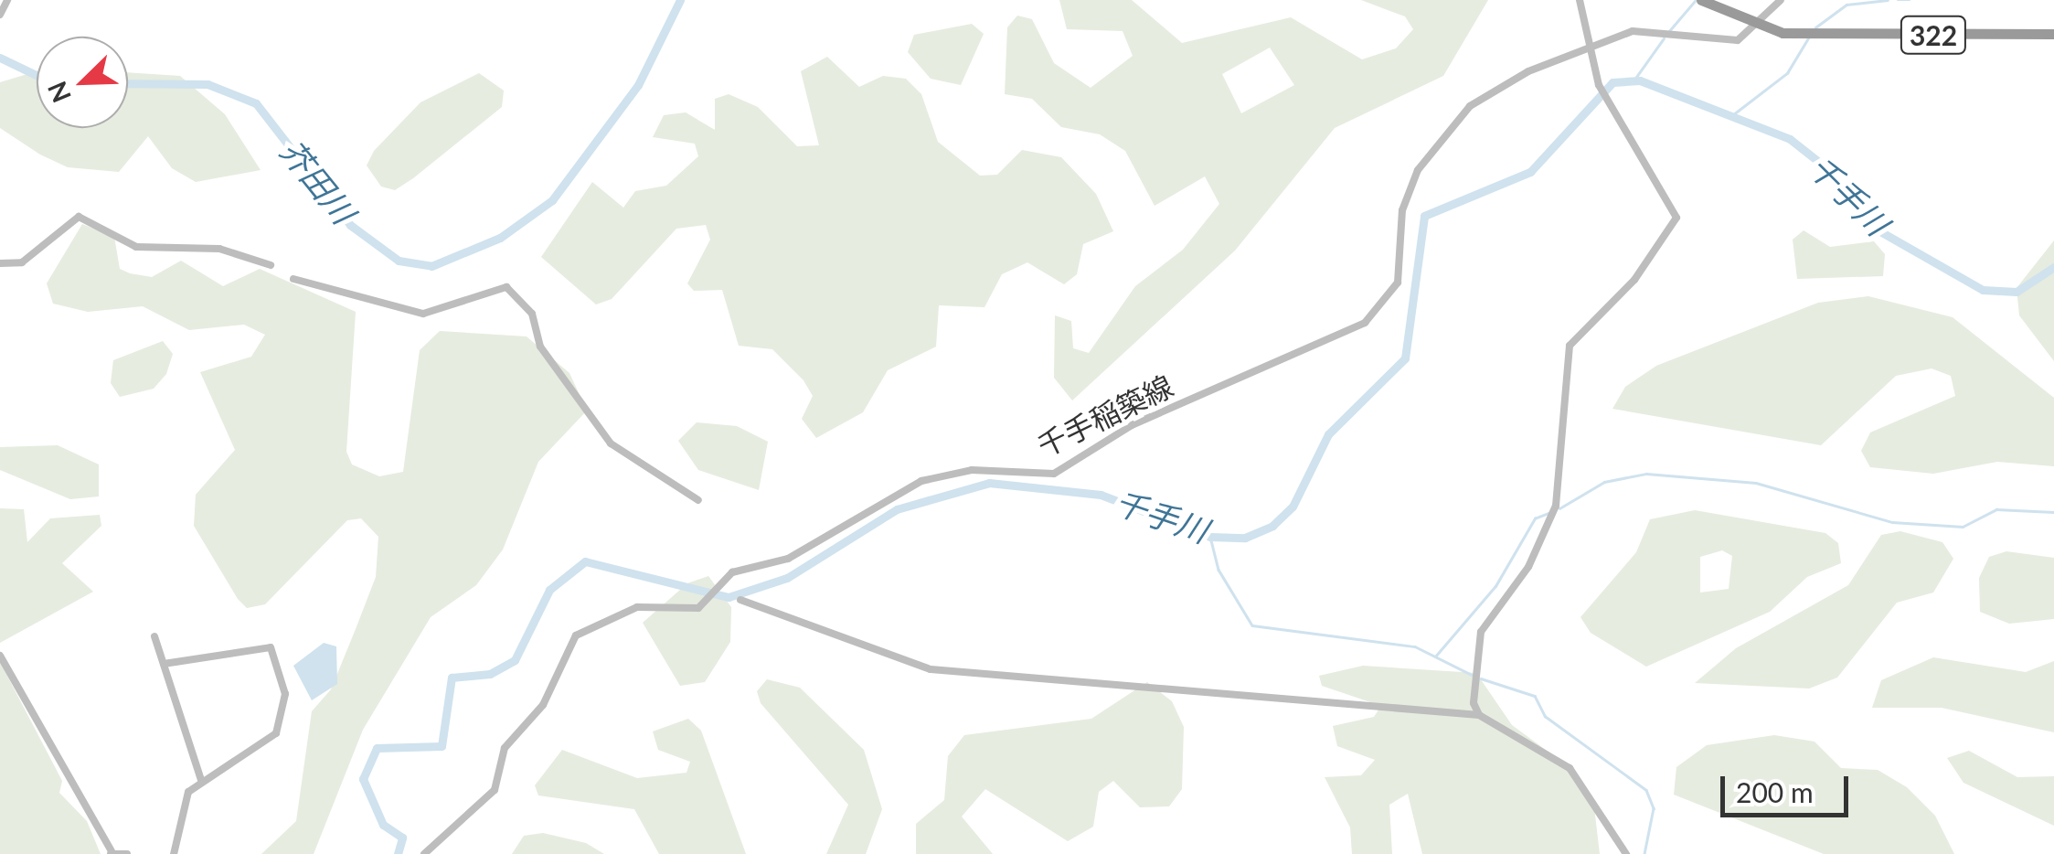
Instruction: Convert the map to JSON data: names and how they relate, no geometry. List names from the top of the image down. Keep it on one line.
{"streets":{"highway":["322"],"main road":["千手稲築線"]},"crossings":[["322","千手稲築線"]],"water":["芥田川","千手川"],"scale_bar":"200 m","north":"bottom left"}
